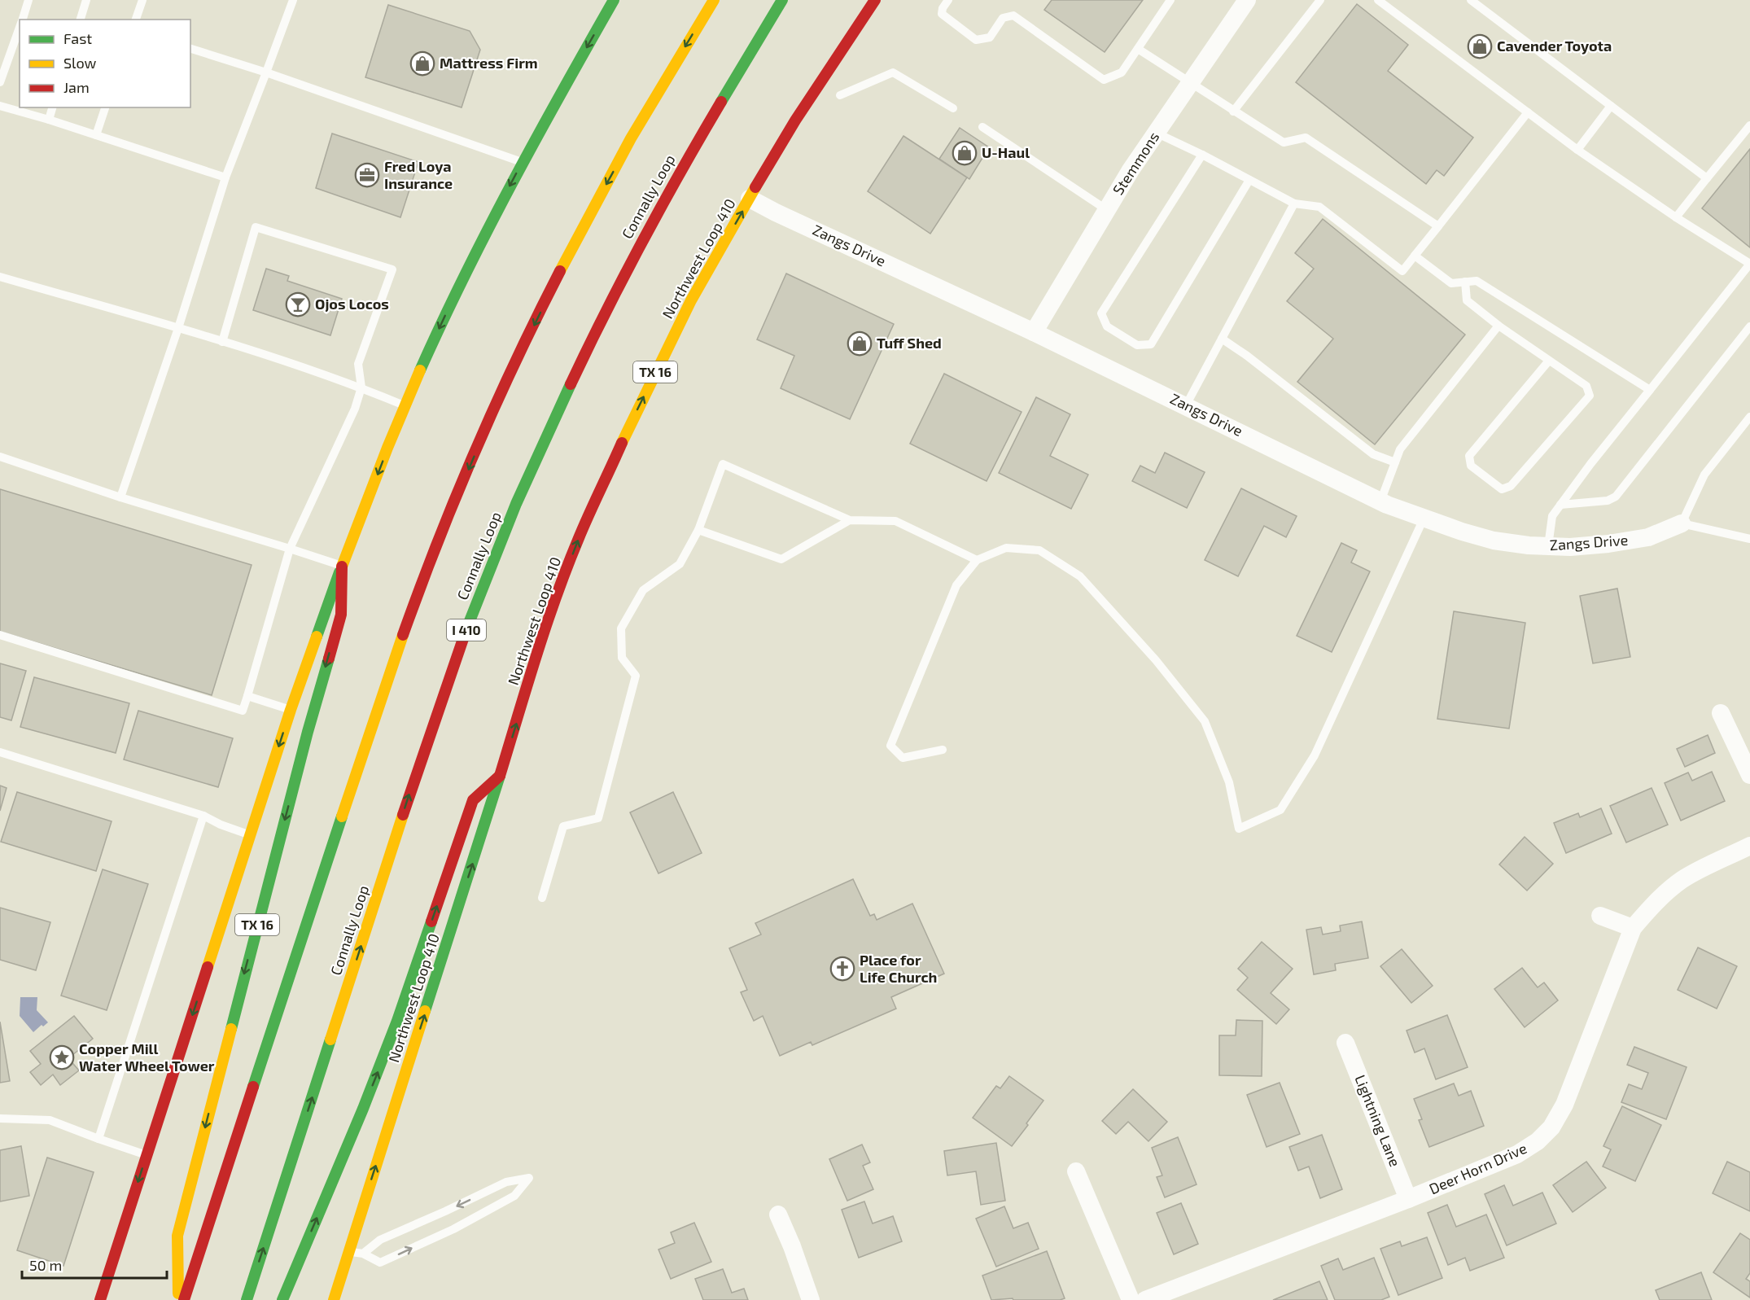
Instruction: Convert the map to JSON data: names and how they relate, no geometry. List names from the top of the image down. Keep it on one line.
{"streets":{"main road":["Connally Loop","Northwest Loop 410","TX 16","I 410"],"street":["Stemmons","Zangs Drive","Lightning Lane","Deer Horn Drive"]},"crossings":[["Stemmons","Zangs Drive"],["Zangs Drive","Northwest Loop 410"],["Lightning Lane","Deer Horn Drive"]],"places":{"shop":["Cavender Toyota","Mattress Firm","U-Haul","Tuff Shed"],"office":["Fred Loya Insurance"],"bar":["Ojos Locos"],"church":["Place for Life Church"],"place":["Copper Mill Water Wheel Tower"]},"legend":["Fast","Slow","Jam"],"scale_bar":"50 m"}
